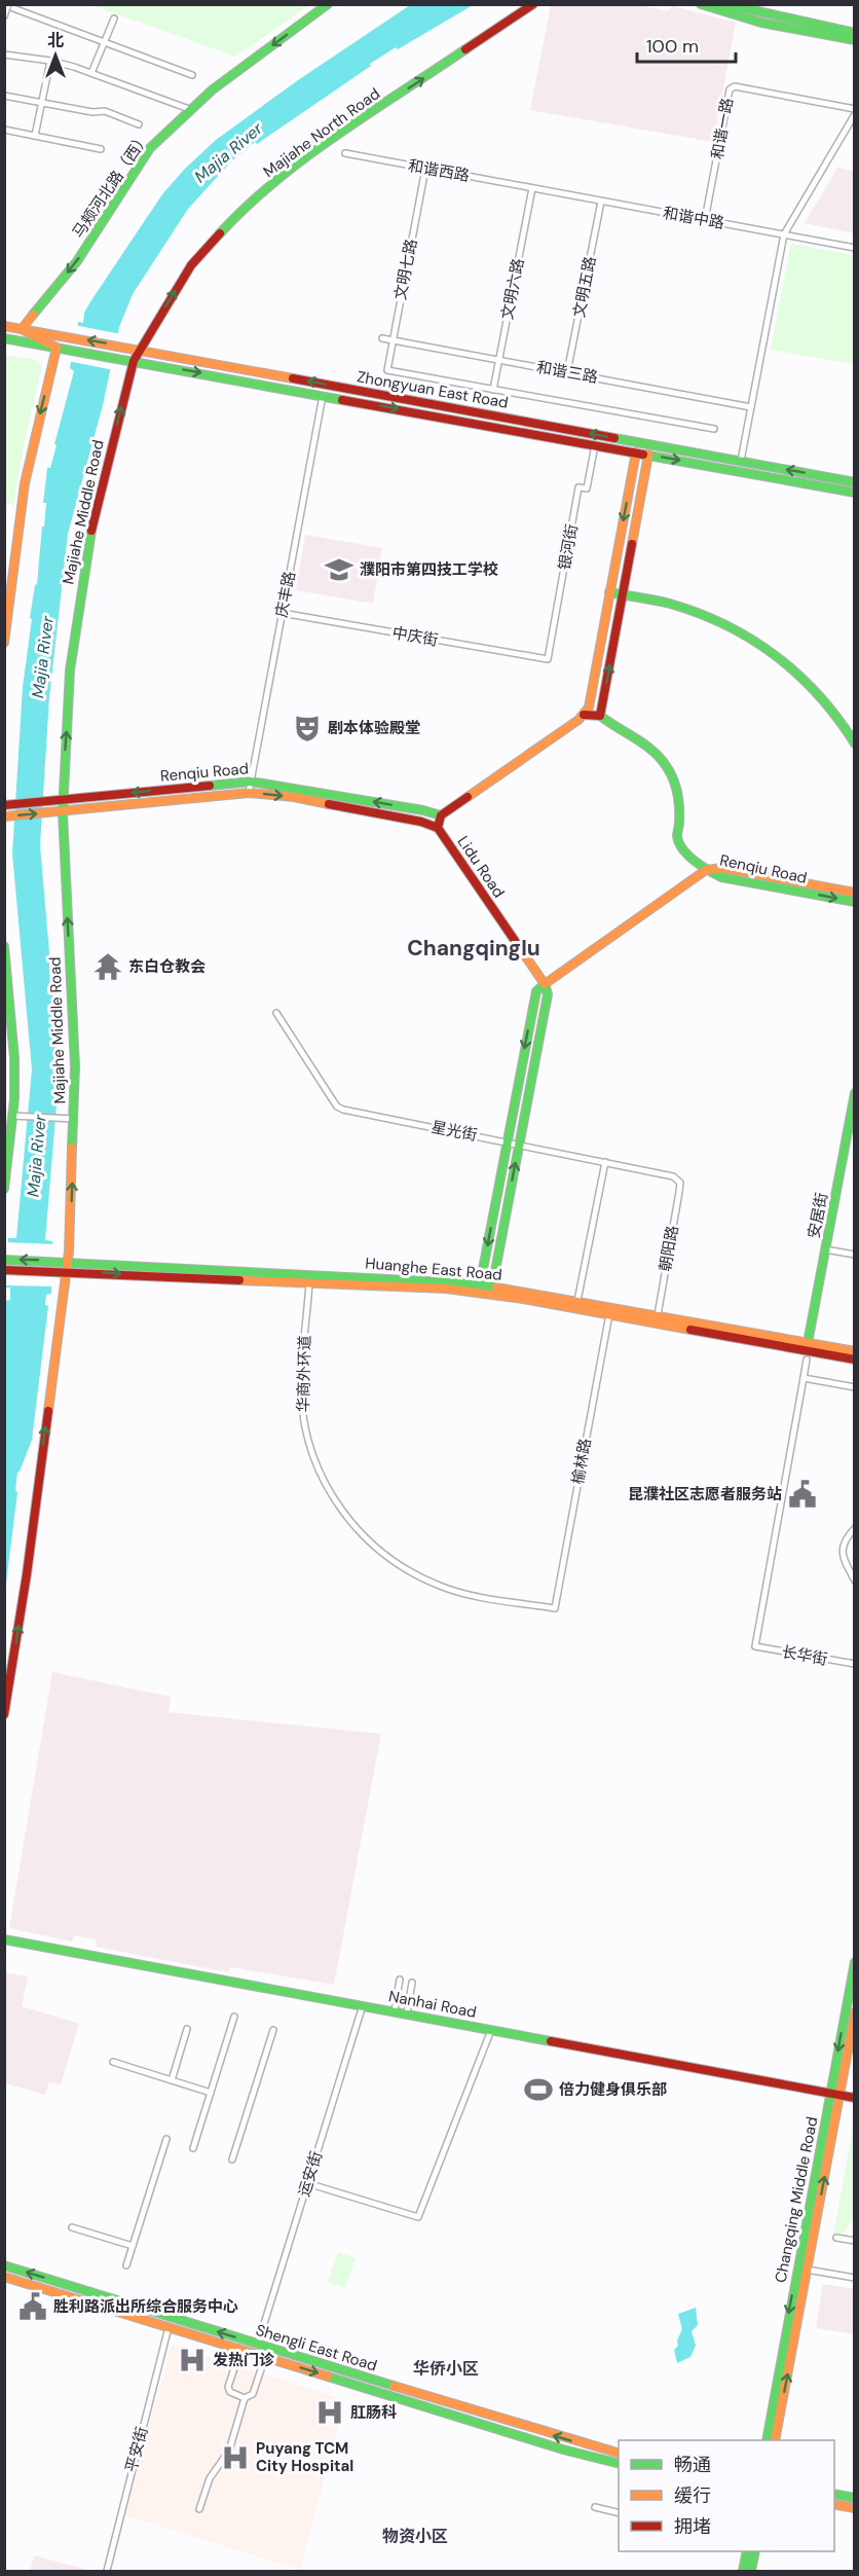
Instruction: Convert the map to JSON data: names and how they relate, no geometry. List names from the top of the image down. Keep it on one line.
{"streets":{"street":["和谐一路","Majiahe North Road","和谐西路","马颊河北路（西）","和谐中路","文明七路","文明五路","文明六路","和谐三路","Zhongyuan East Road","Majiahe Middle Road","银河街","庆丰路","中庆街","Renqiu Road","Lidu Road","星光街","安居街","朝阳路","Huanghe East Road","华商外环道","榆林路","长华街","Nanhai Road","运安街","Changqing Middle Road","Shengli East Road","平安街"]},"crossings":[["和谐一路","和谐中路"],["Majiahe North Road","Zhongyuan East Road"],["Majiahe North Road","Majiahe Middle Road"],["和谐西路","和谐中路"],["和谐西路","文明七路"],["和谐西路","文明六路"],["马颊河北路（西）","Zhongyuan East Road"],["和谐中路","文明五路"],["和谐中路","文明六路"],["文明七路","文明六路"],["文明七路","和谐三路"],["文明五路","和谐三路"],["文明六路","和谐三路"],["Zhongyuan East Road","Majiahe Middle Road"],["Zhongyuan East Road","银河街"],["Zhongyuan East Road","庆丰路"],["Majiahe Middle Road","Renqiu Road"],["Majiahe Middle Road","Huanghe East Road"],["银河街","中庆街"],["庆丰路","中庆街"],["庆丰路","Renqiu Road"],["Renqiu Road","Lidu Road"],["星光街","朝阳路"],["安居街","Huanghe East Road"],["朝阳路","Huanghe East Road"],["Huanghe East Road","华商外环道"],["Huanghe East Road","榆林路"],["华商外环道","榆林路"],["Nanhai Road","运安街"],["Nanhai Road","Changqing Middle Road"],["运安街","Shengli East Road"],["Shengli East Road","平安街"]],"one_way":["Majiahe North Road","马颊河北路（西）","Majiahe Middle Road"],"districts":["Changqinglu","华侨小区","物资小区"],"water":["Majia River"],"places":{"school or university":["濮阳市第四技工学校"],"theatre":["剧本体验殿堂"],"temple":["东白仓教会"],"public building":["昆濮社区志愿者服务站","胜利路派出所综合服务中心"],"sports":["倍力健身俱乐部"],"hospital":["发热门诊","肛肠科","Puyang TCM City Hospital"]},"legend":["畅通","缓行","拥堵"],"scale_bar":"100 m","north":"top"}
